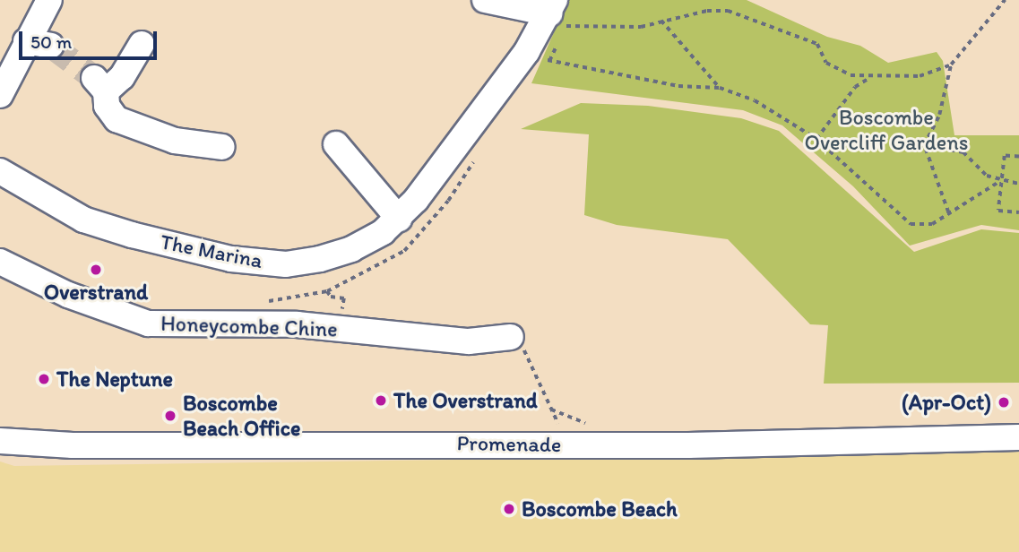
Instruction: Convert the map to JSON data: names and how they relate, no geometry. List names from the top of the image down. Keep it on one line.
{"streets":{"street":["The Marina","Honeycombe Chine","Promenade"]},"parks":["Boscombe Overcliff Gardens"],"places":["Overstrand","The Neptune","The Overstrand","(Apr-Oct)","Boscombe Beach Office","Boscombe Beach"],"scale_bar":"50 m"}
